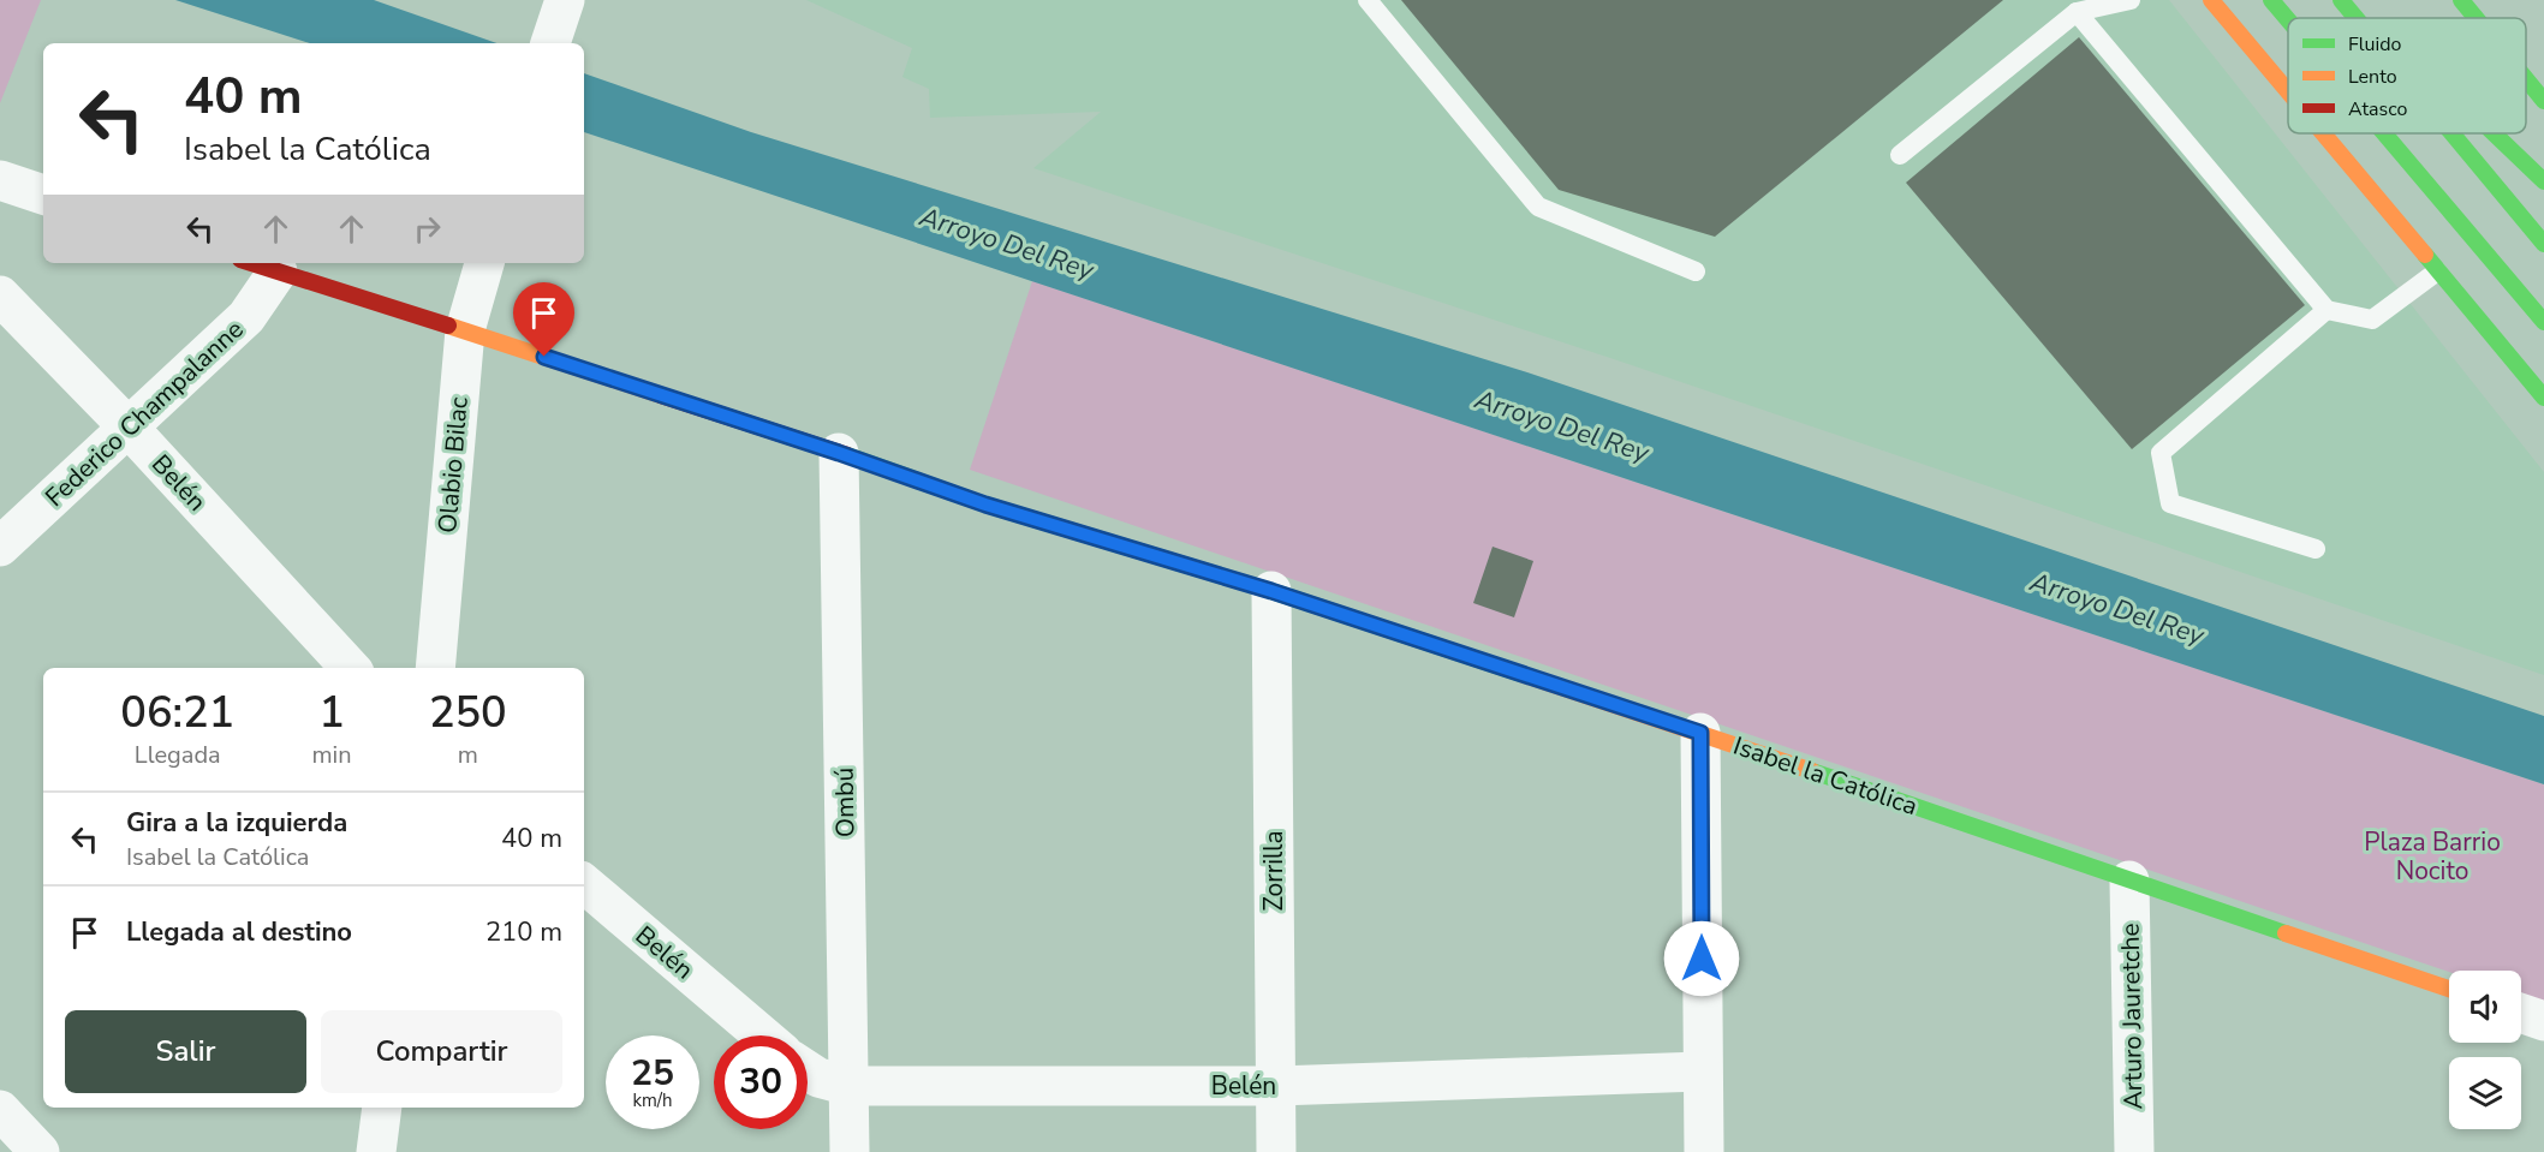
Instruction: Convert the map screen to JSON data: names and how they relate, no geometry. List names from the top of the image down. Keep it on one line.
{"streets":{"main road":["Isabel la Católica"],"street":["Federico Champalanne","Olabio Bilac","Belén","Ombú","Zorrilla","Arturo Jauretche"]},"crossings":[["Federico Champalanne","Belén"],["Federico Champalanne","Isabel la Católica"],["Olabio Bilac","Isabel la Católica"],["Belén","Ombú"],["Belén","Zorrilla"],["Isabel la Católica","Ombú"],["Isabel la Católica","Zorrilla"],["Isabel la Católica","Arturo Jauretche"]],"water":["Arroyo Del Rey"],"parks":["Plaza Barrio Nocito"],"legend":["Fluido","Lento","Atasco"],"page":{"turn":["40 m","Isabel la Católica"],"eta":["06:21","Llegada","1","min","250","m"],"list":[{"name":"Gira a la izquierda","note":"Isabel la Católica","value":"40 m"},{"name":"Llegada al destino","value":"210 m"}],"buttons":["Salir","Compartir"],"speed":"25 km/h","limit":"30"}}
